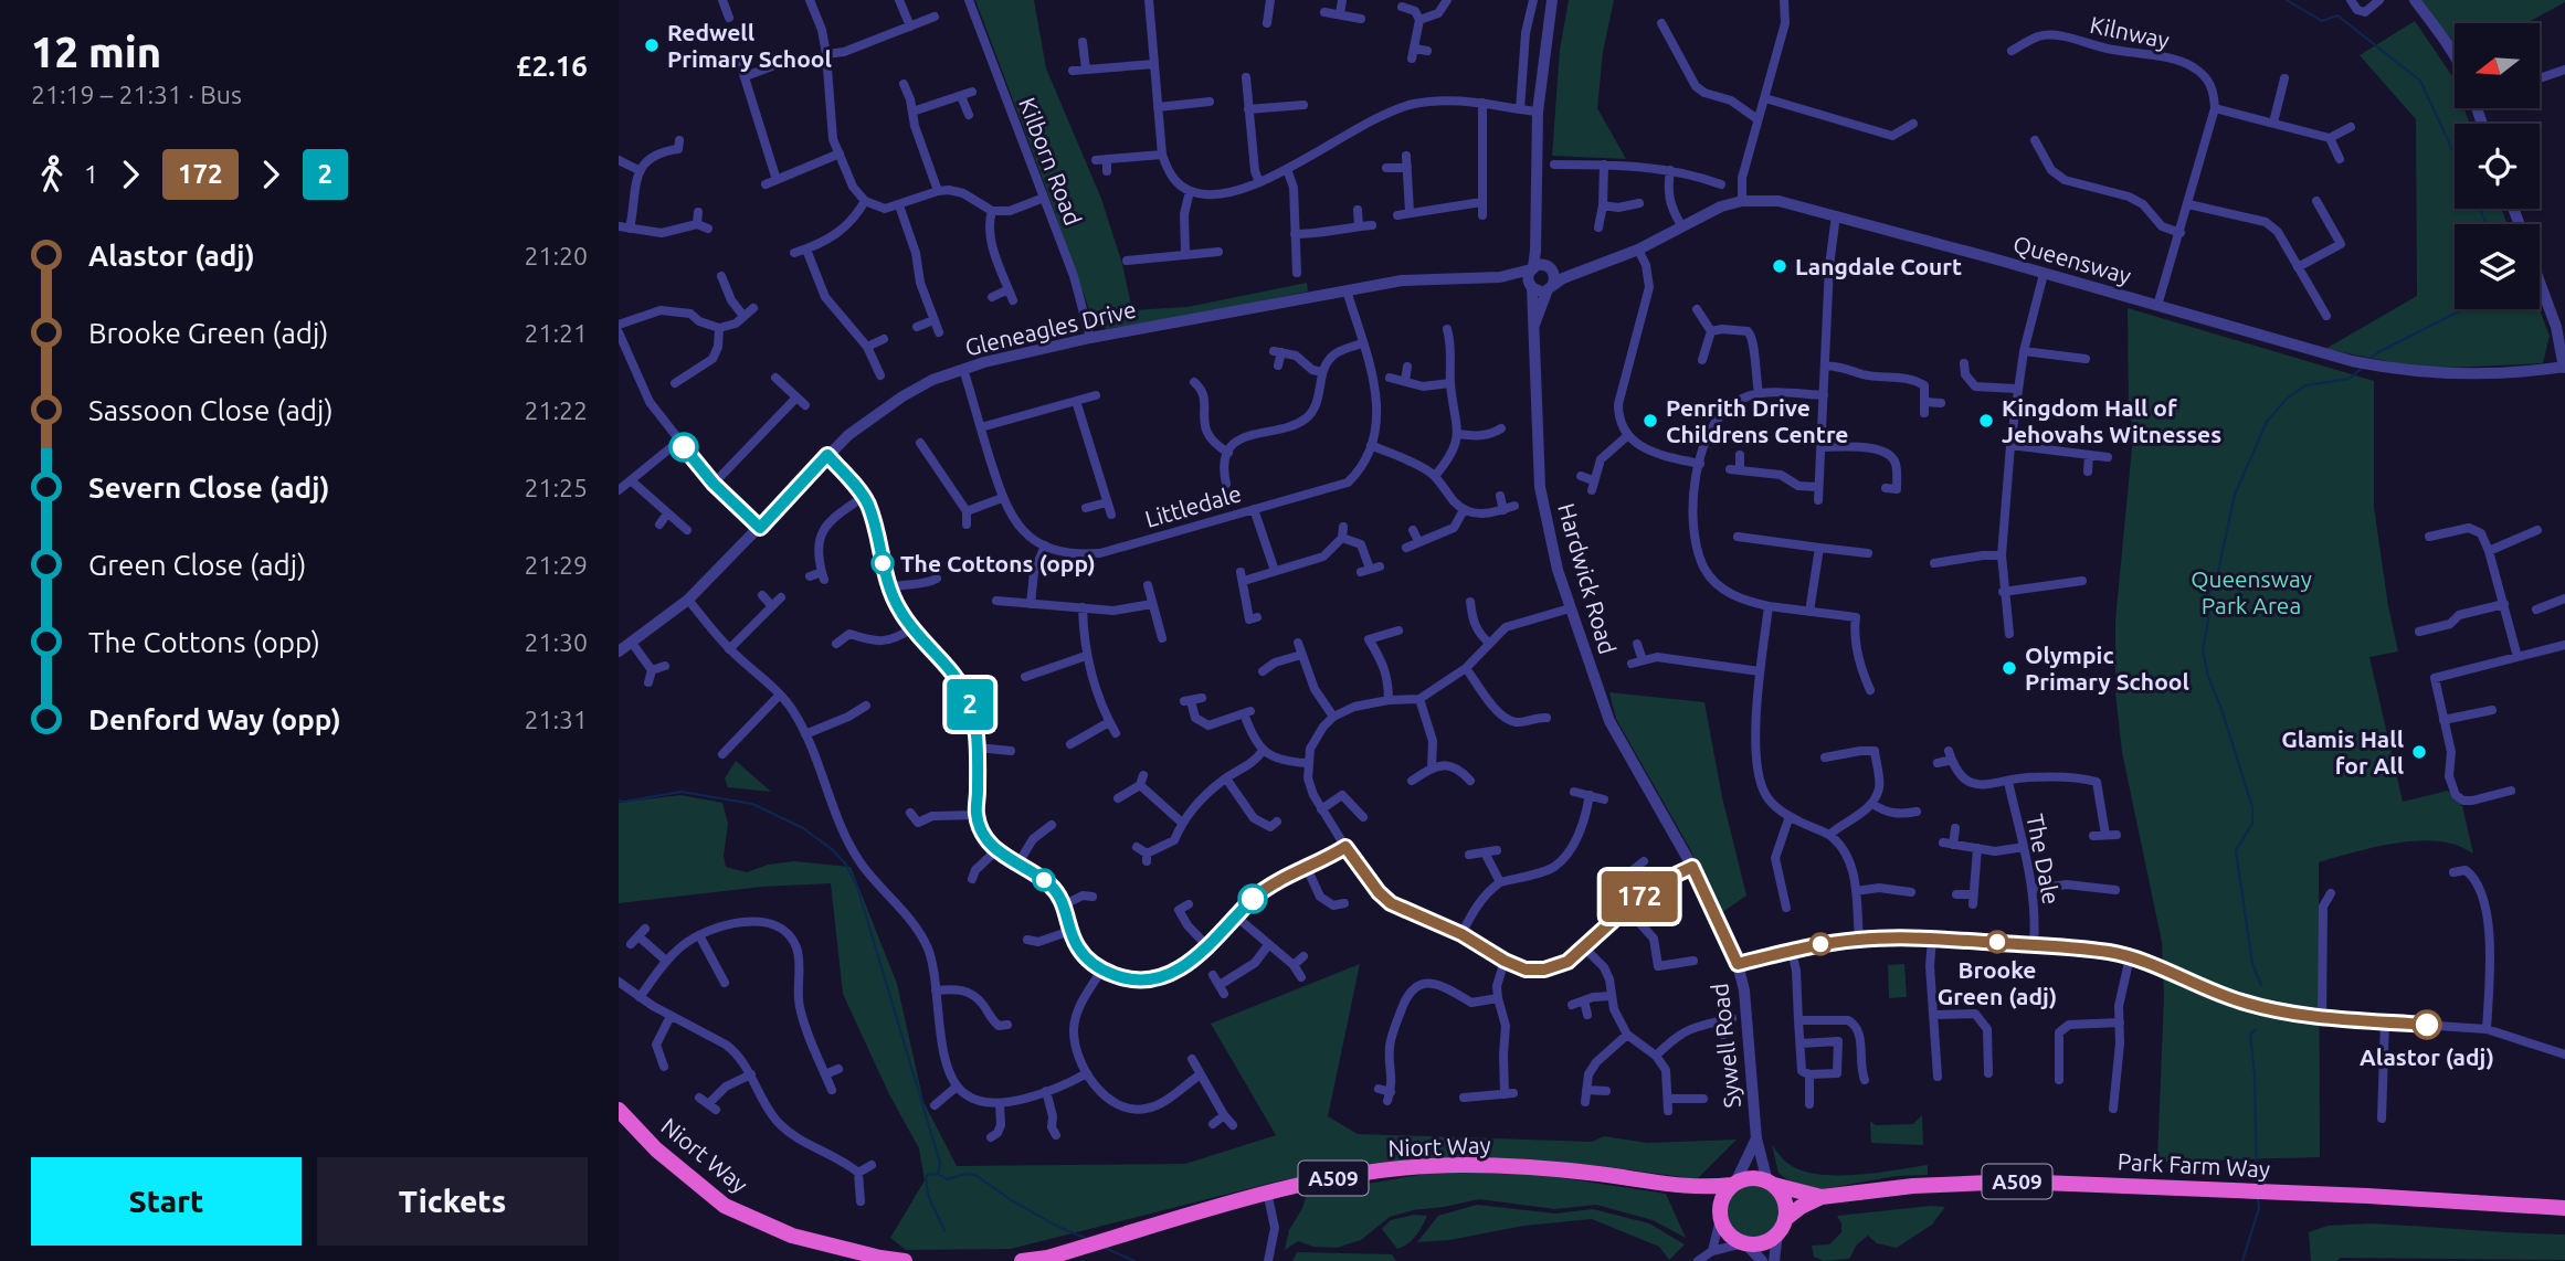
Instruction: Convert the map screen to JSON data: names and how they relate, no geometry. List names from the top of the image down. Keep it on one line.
{"streets":{"highway":["Niort Way","Park Farm Way","A509"],"street":["Kilnway","Kilborn Road","Queensway","Gleneagles Drive","Littledale","Hardwick Road","The Dale","Sywell Road"]},"crossings":[["Kilborn Road","Gleneagles Drive"],["Queensway","Gleneagles Drive"],["Queensway","Hardwick Road"],["Gleneagles Drive","Littledale"],["Gleneagles Drive","Hardwick Road"],["Hardwick Road","Sywell Road"],["Sywell Road","Niort Way"],["Sywell Road","Park Farm Way"],["Niort Way","Park Farm Way"]],"parks":["Queensway Park Area"],"places":["Redwell Primary School","Langdale Court","Penrith Drive Childrens Centre","Kingdom Hall of Jehovahs Witnesses","The Cottons (opp)","Olympic Primary School","Glamis Hall for All","Brooke Green (adj)","Alastor (adj)"],"lines":["bus line 2","bus line 172"],"north":"left","page":{"heading":["12 min","21:19 – 21:31 · Bus","£2.16"],"on_map":["172","2"],"legs":["1","172","2"],"list":[{"name":"Alastor (adj)","value":"21:20"},{"name":"Brooke Green (adj)","value":"21:21"},{"name":"Sassoon Close (adj)","value":"21:22"},{"name":"Severn Close (adj)","value":"21:25"},{"name":"Green Close (adj)","value":"21:29"},{"name":"The Cottons (opp)","value":"21:30"},{"name":"Denford Way (opp)","value":"21:31"}],"buttons":["Start","Tickets"]}}
